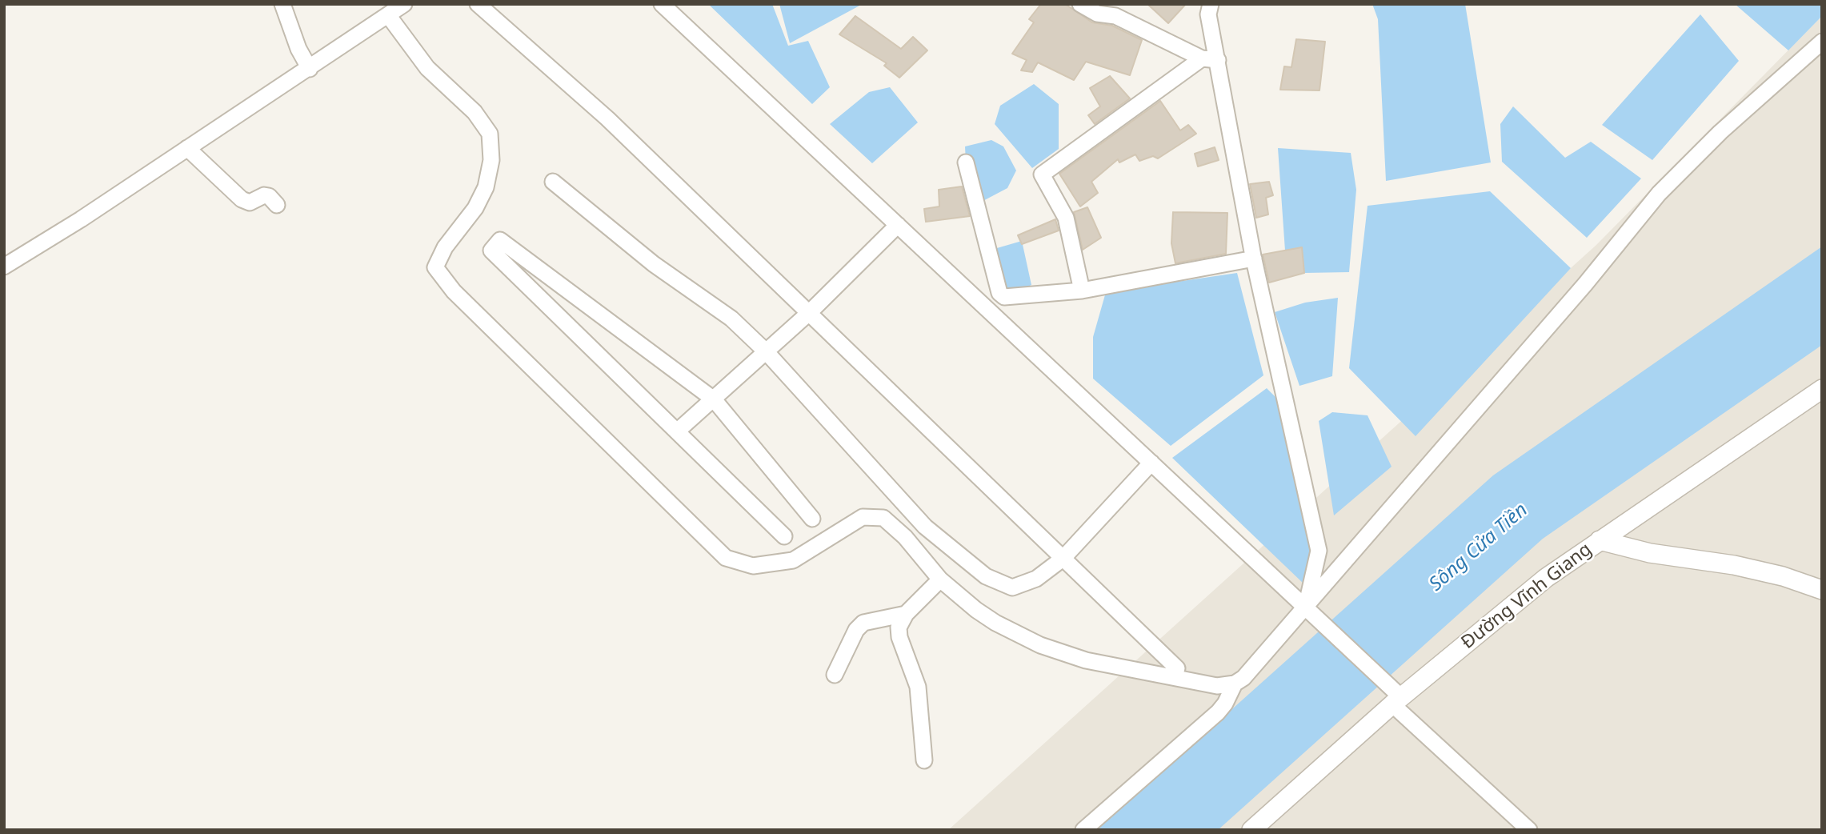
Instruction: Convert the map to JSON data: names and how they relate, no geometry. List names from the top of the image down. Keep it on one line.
{"streets":{"street":["Đường Vĩnh Giang"]},"water":["Sông Cửa Tiền"]}
